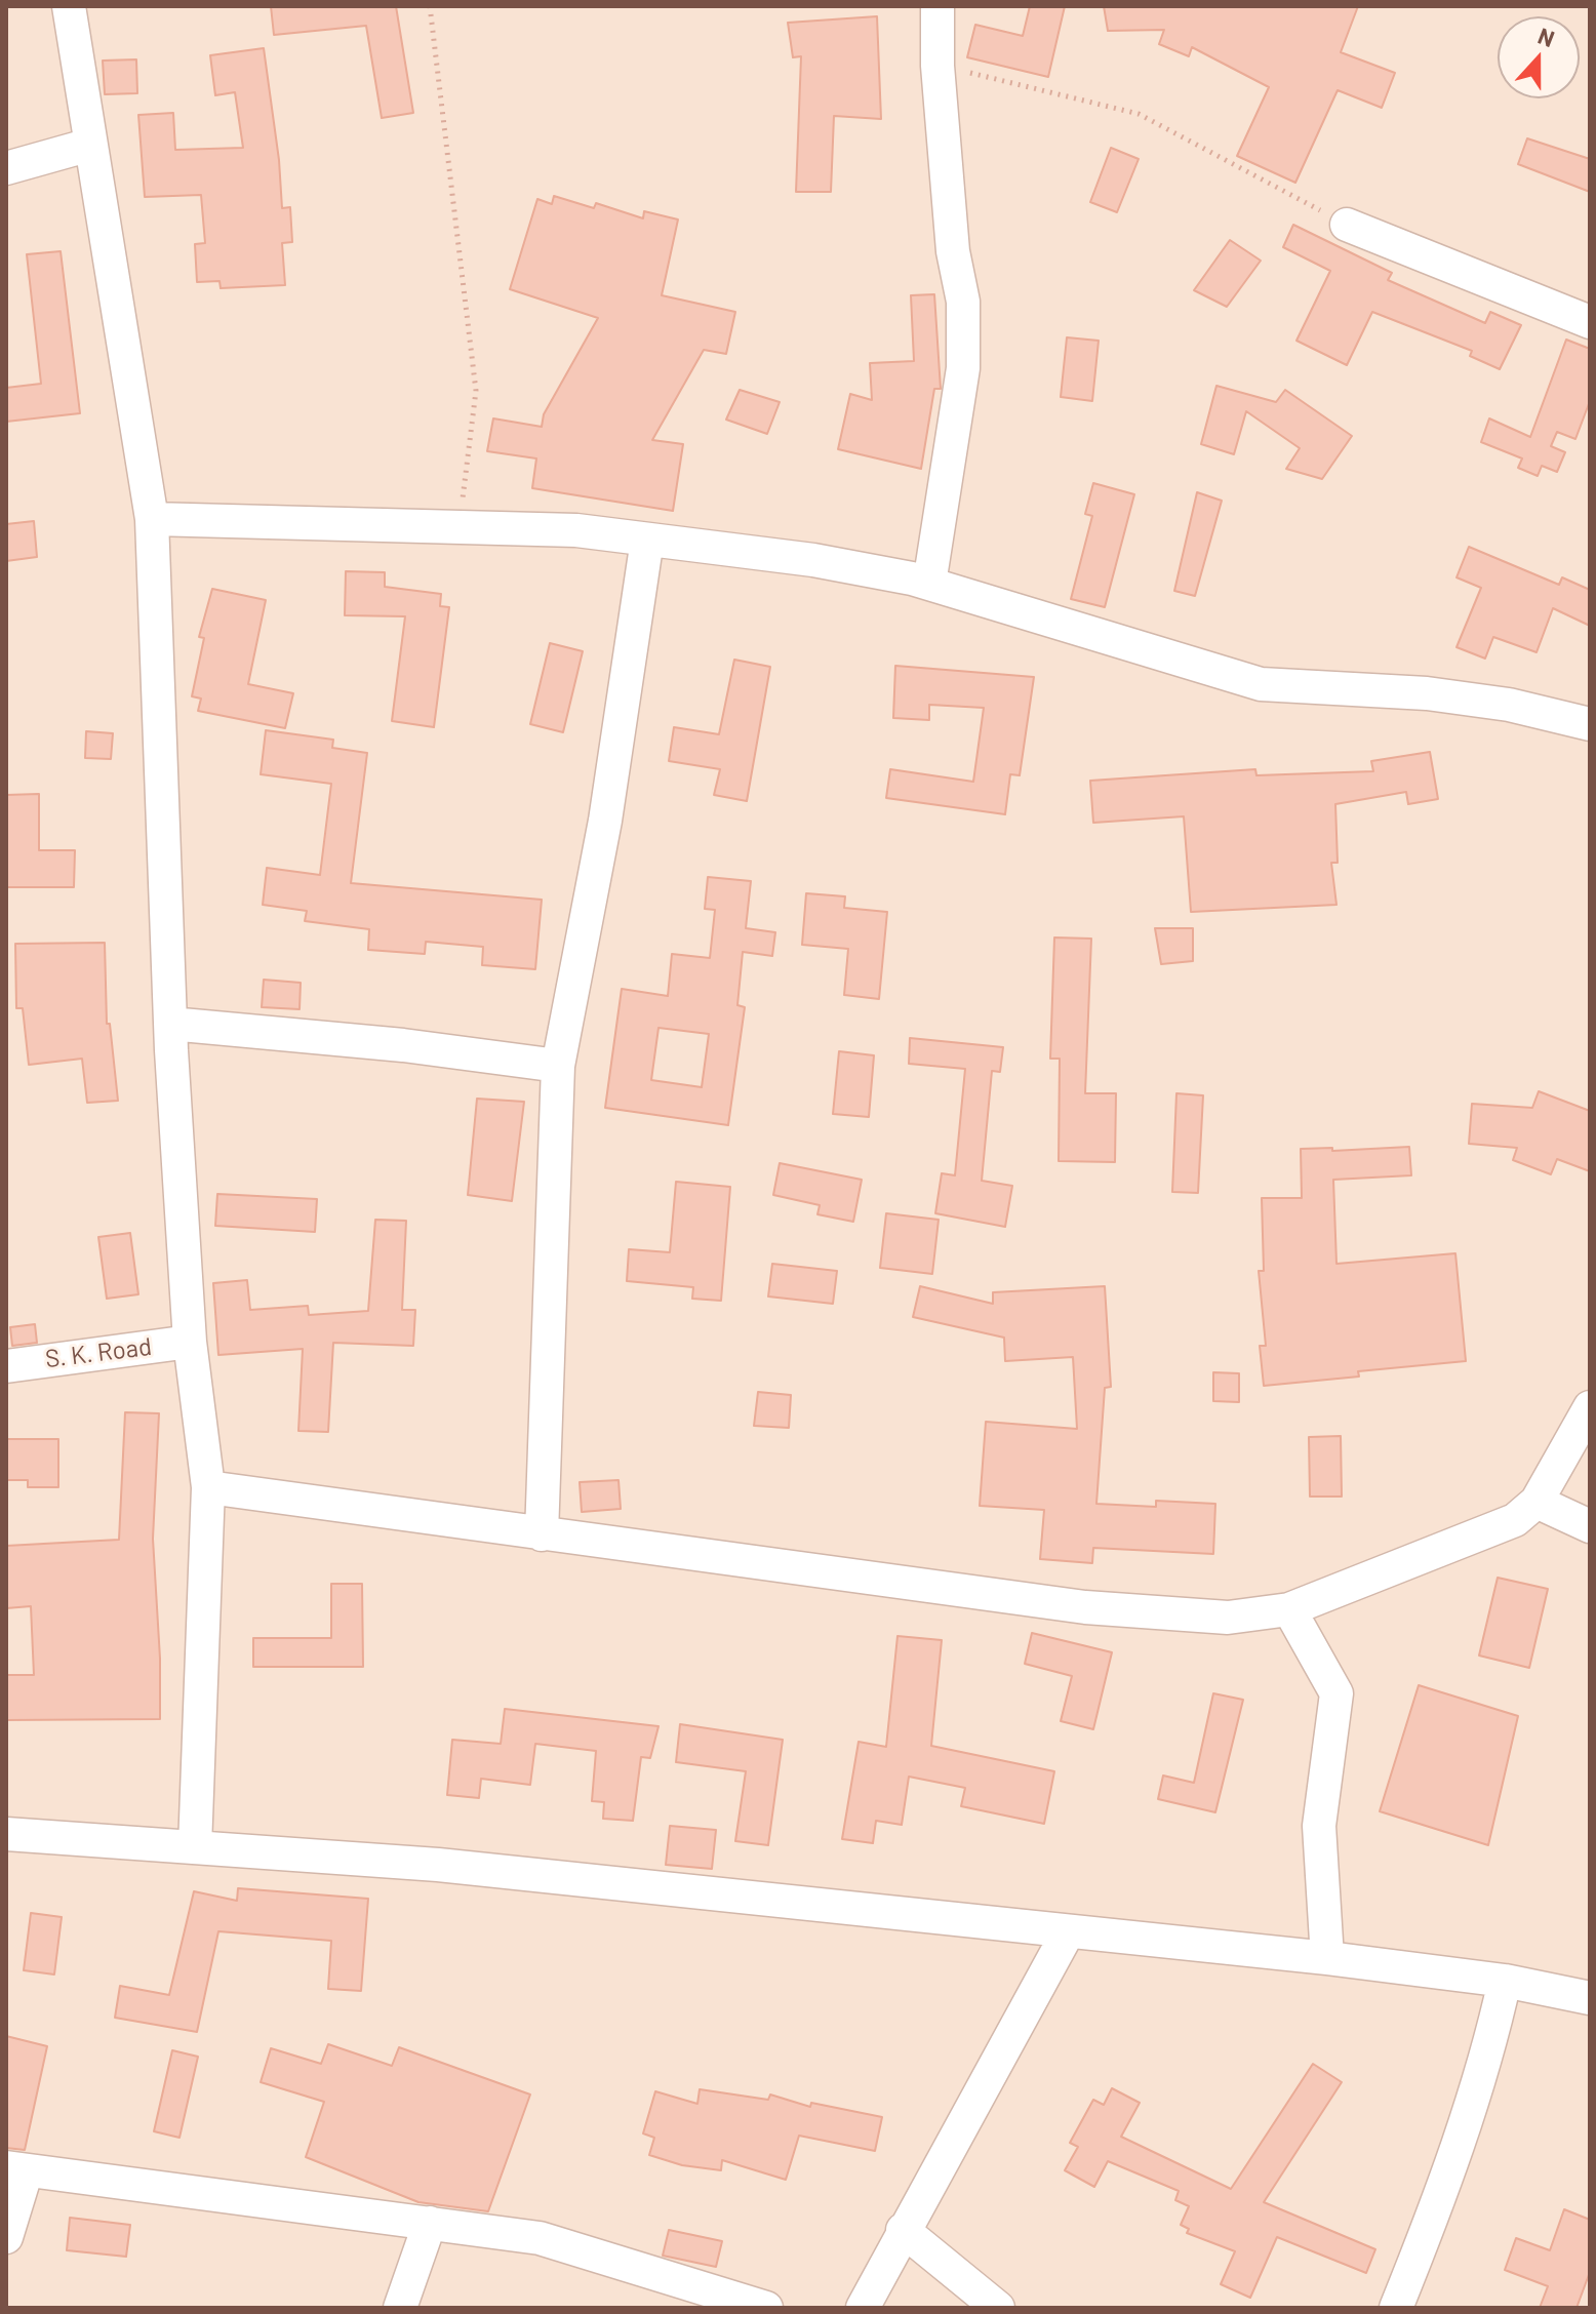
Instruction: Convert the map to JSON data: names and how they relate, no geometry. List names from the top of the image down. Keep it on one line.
{"streets":{"street":["S. K. Road"]},"north":"top"}
